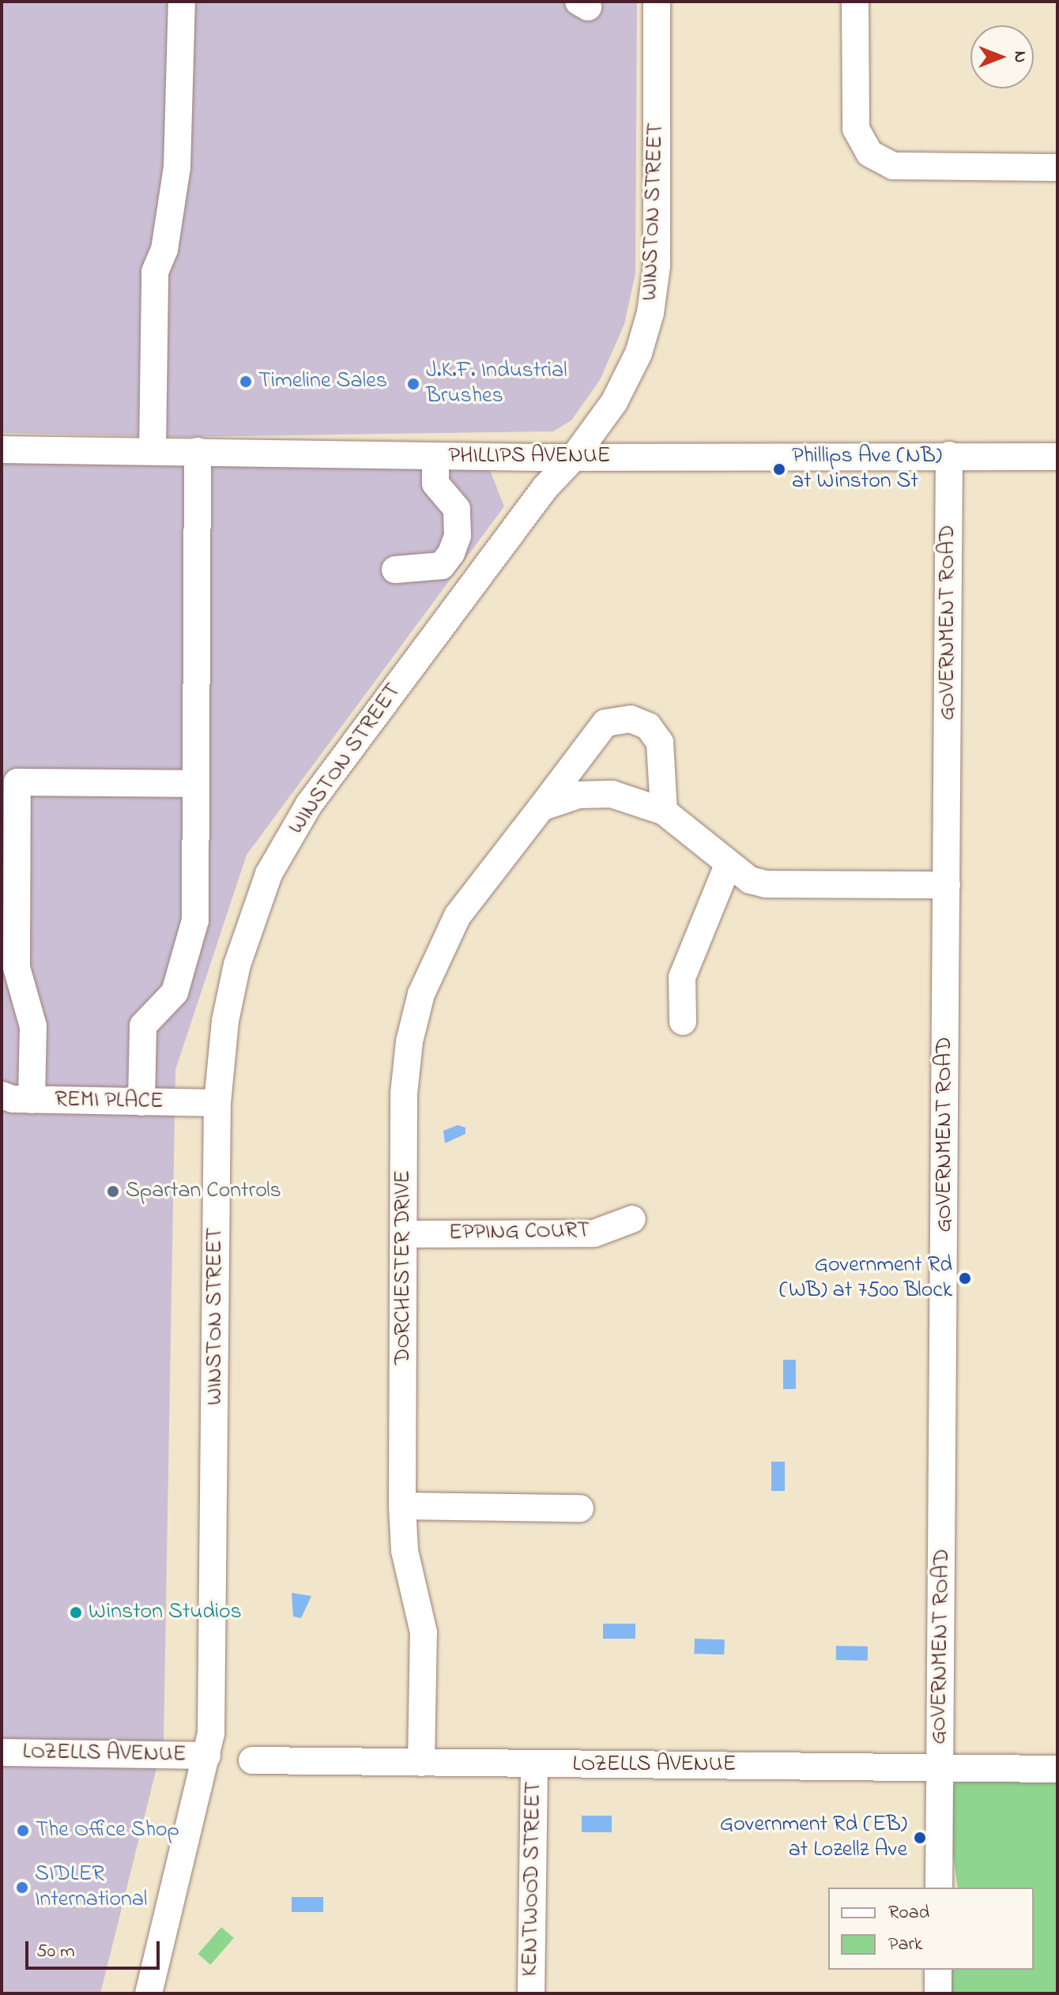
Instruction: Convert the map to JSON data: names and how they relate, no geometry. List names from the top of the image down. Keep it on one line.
{"streets":{"street":["WINSTON STREET","PHILLIPS AVENUE","GOVERNMENT ROAD","REMI PLACE","EPPING COURT","DORCHESTER DRIVE","LOZELLS AVENUE","KENTWOOD STREET"]},"crossings":[["WINSTON STREET","PHILLIPS AVENUE"],["WINSTON STREET","REMI PLACE"],["WINSTON STREET","LOZELLS AVENUE"],["PHILLIPS AVENUE","GOVERNMENT ROAD"],["GOVERNMENT ROAD","LOZELLS AVENUE"],["EPPING COURT","DORCHESTER DRIVE"],["DORCHESTER DRIVE","LOZELLS AVENUE"],["LOZELLS AVENUE","KENTWOOD STREET"]],"places":["Timeline Sales","J.K.F. Industrial Brushes","Phillips Ave (NB) at Winston St","Spartan Controls","Government Rd (WB) at 7500 Block","Winston Studios","The Office Shop","Government Rd (EB) at Lozellz Ave","SIDLER International"],"legend":["Road","Park"],"scale_bar":"50 m","north":"right"}
